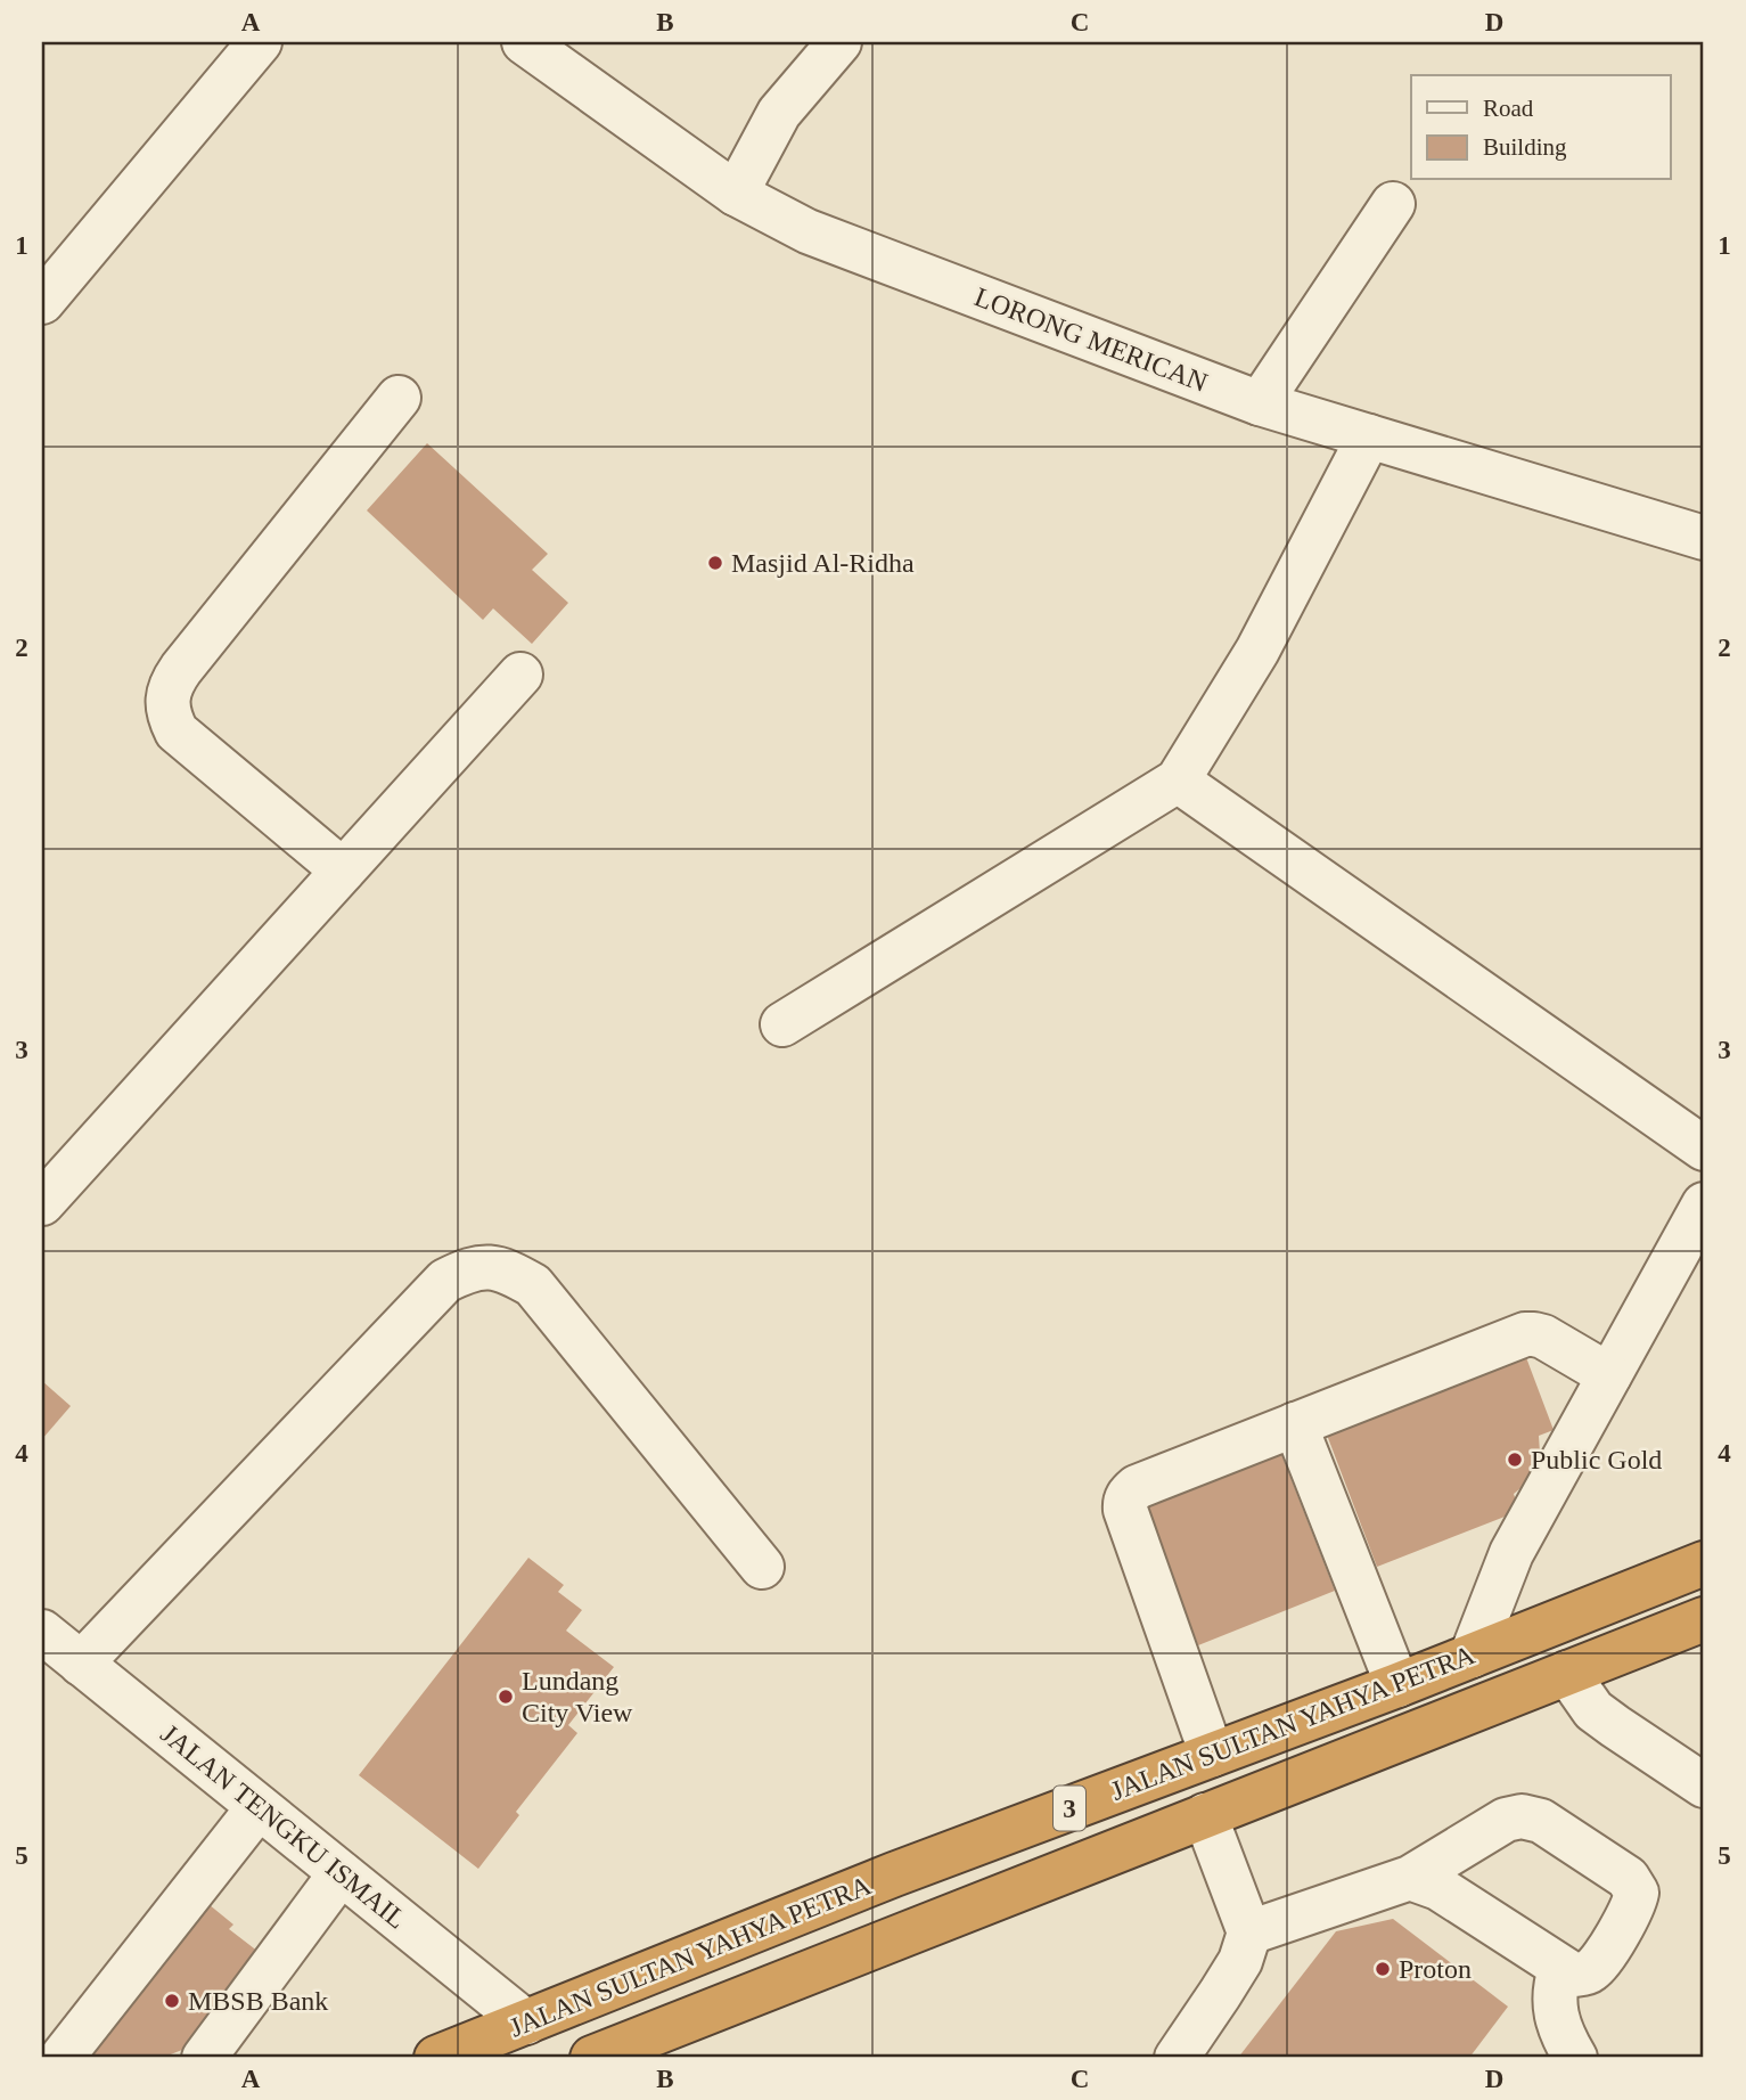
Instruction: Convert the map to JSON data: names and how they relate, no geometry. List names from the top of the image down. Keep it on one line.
{"streets":{"highway":["JALAN SULTAN YAHYA PETRA","3"],"street":["LORONG MERICAN","JALAN TENGKU ISMAIL"]},"crossings":[["JALAN SULTAN YAHYA PETRA","JALAN TENGKU ISMAIL"]],"places":["Masjid Al-Ridha","Public Gold","Lundang City View","Proton","MBSB Bank"],"legend":["Road","Building"],"grid":{"columns":["A","B","C","D"],"rows":["1","2","3","4","5"]}}
